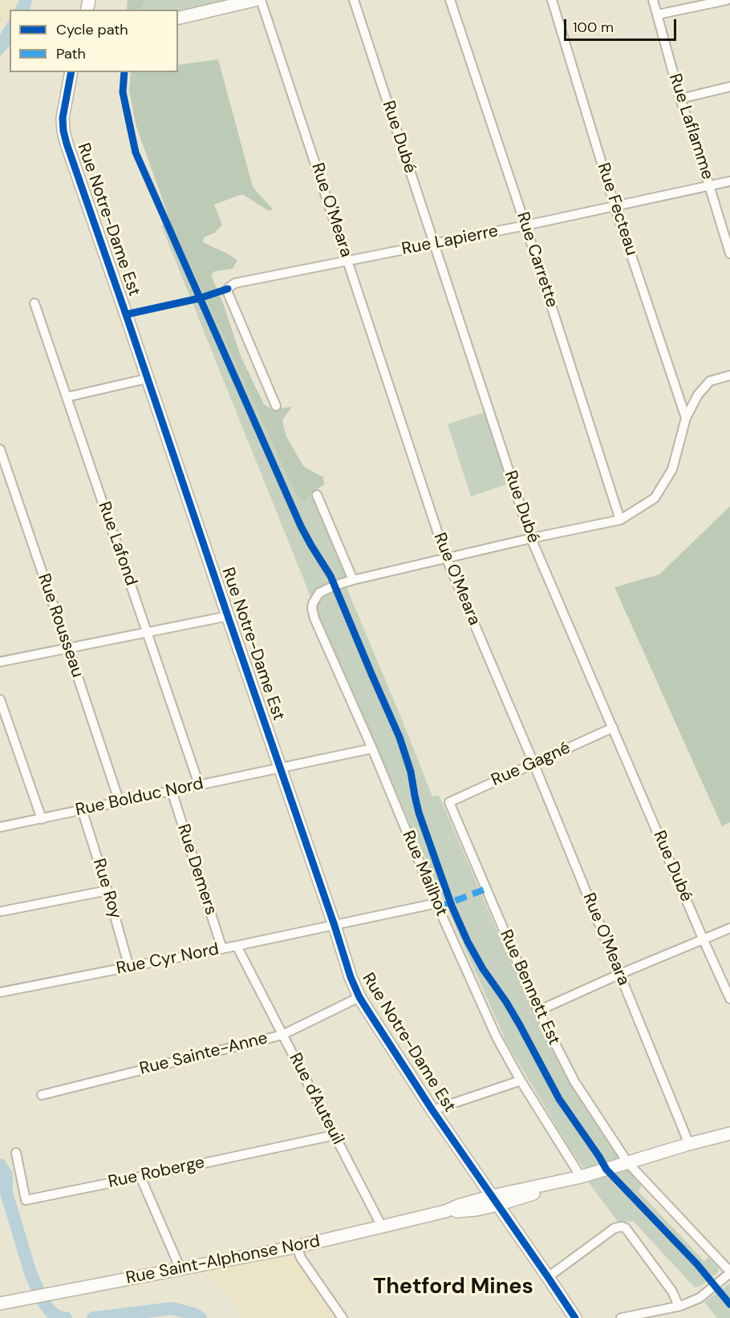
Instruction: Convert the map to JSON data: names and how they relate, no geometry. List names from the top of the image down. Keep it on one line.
{"streets":{"street":["Rue Laflamme","Rue Dubé","Rue Fecteau","Rue O'Meara","Rue Notre-Dame Est","Rue Lapierre","Rue Carrette","Rue Lafond","Rue Rousseau","Rue Gagné","Rue Bolduc Nord","Rue Demers","Rue Mailhot","Rue Roy","Rue Cyr Nord","Rue Bennett Est","Rue Sainte-Anne","Rue d'Auteuil","Rue Roberge","Rue Saint-Alphonse Nord"]},"crossings":[["Rue Laflamme","Rue Lapierre"],["Rue Dubé","Rue Lapierre"],["Rue Dubé","Rue Gagné"],["Rue Dubé","Rue Mailhot"],["Rue Fecteau","Rue Lapierre"],["Rue O'Meara","Rue Lapierre"],["Rue O'Meara","Rue Gagné"],["Rue O'Meara","Rue Mailhot"],["Rue O'Meara","Rue Saint-Alphonse Nord"],["Rue Notre-Dame Est","Rue Bolduc Nord"],["Rue Notre-Dame Est","Rue Cyr Nord"],["Rue Notre-Dame Est","Rue Sainte-Anne"],["Rue Notre-Dame Est","Rue Saint-Alphonse Nord"],["Rue Lapierre","Rue Carrette"],["Rue Carrette","Rue Mailhot"],["Rue Lafond","Rue Bolduc Nord"],["Rue Rousseau","Rue Bolduc Nord"],["Rue Gagné","Rue Bennett Est"],["Rue Bolduc Nord","Rue Demers"],["Rue Bolduc Nord","Rue Mailhot"],["Rue Bolduc Nord","Rue Roy"],["Rue Demers","Rue Cyr Nord"],["Rue Mailhot","Rue Cyr Nord"],["Rue Mailhot","Rue Saint-Alphonse Nord"],["Rue Roy","Rue Cyr Nord"],["Rue Cyr Nord","Rue d'Auteuil"],["Rue Bennett Est","Rue Saint-Alphonse Nord"],["Rue Sainte-Anne","Rue d'Auteuil"],["Rue d'Auteuil","Rue Roberge"],["Rue d'Auteuil","Rue Saint-Alphonse Nord"]],"districts":["Thetford Mines"],"legend":["Cycle path","Path"],"scale_bar":"100 m"}
